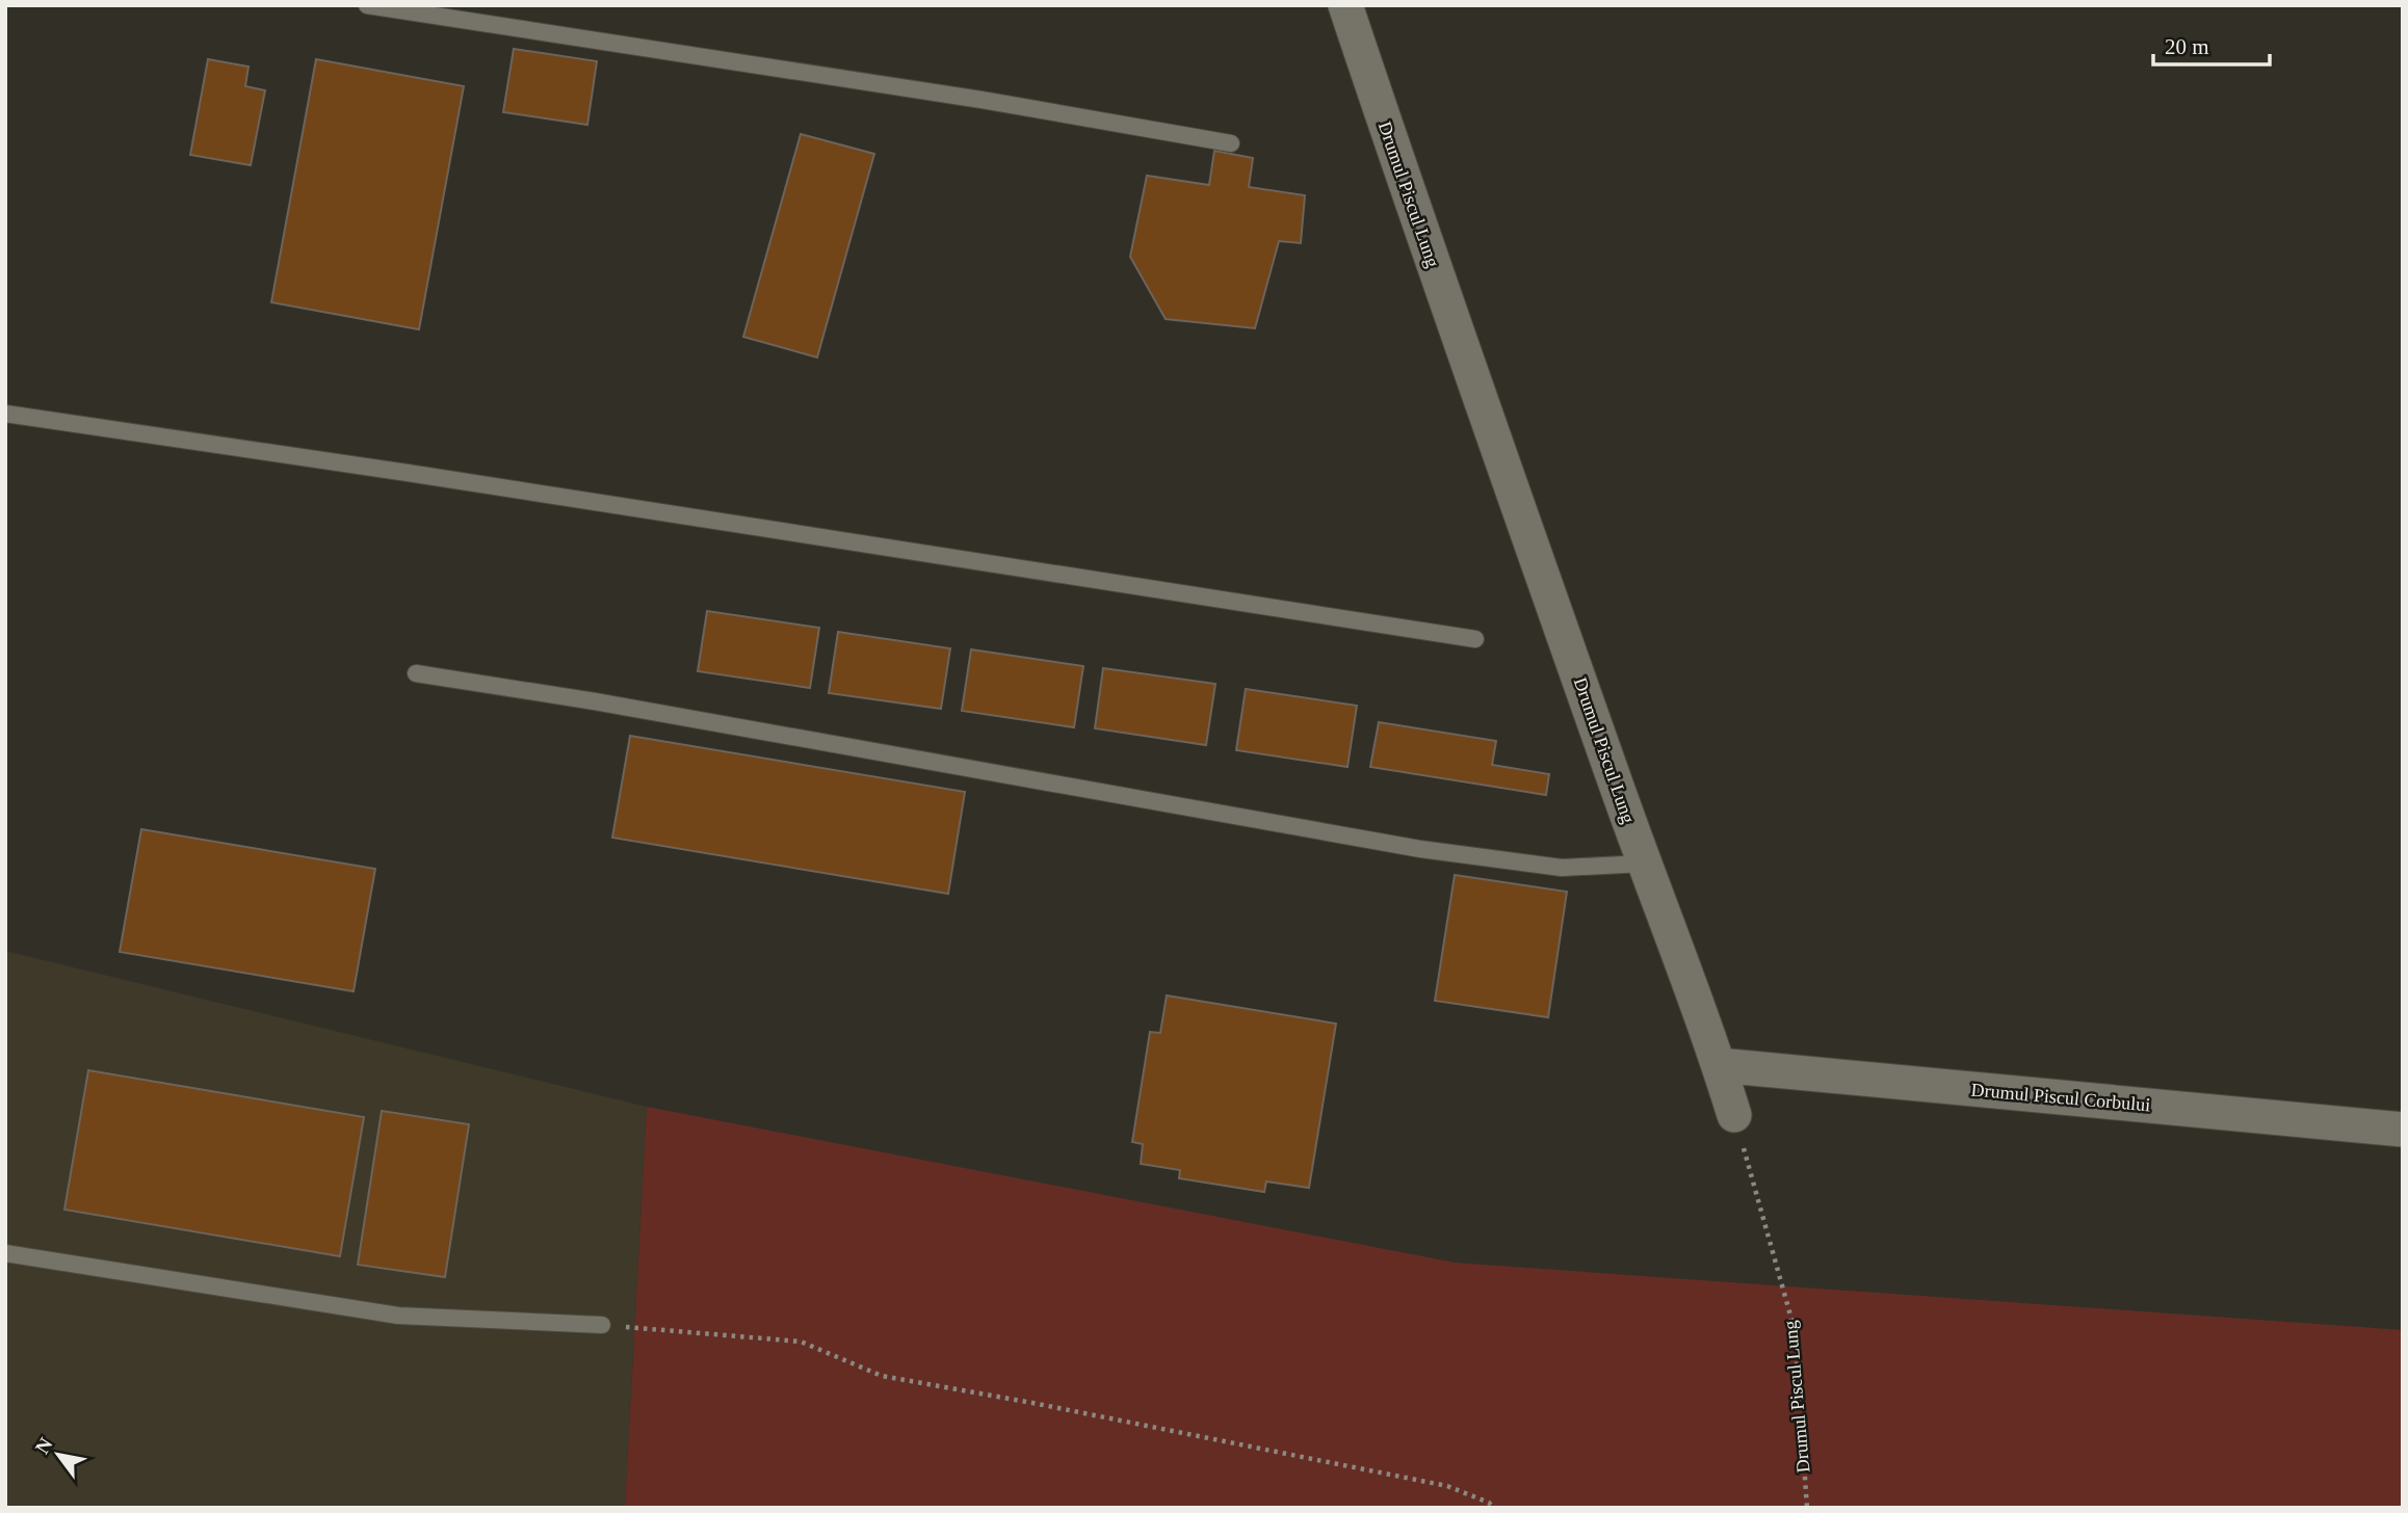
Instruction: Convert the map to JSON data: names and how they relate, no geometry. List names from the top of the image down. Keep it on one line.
{"streets":{"street":["Drumul Piscul Lung","Drumul Piscul Corbului"]},"crossings":[["Drumul Piscul Lung","Drumul Piscul Corbului"]],"scale_bar":"20 m","north":"top left"}
